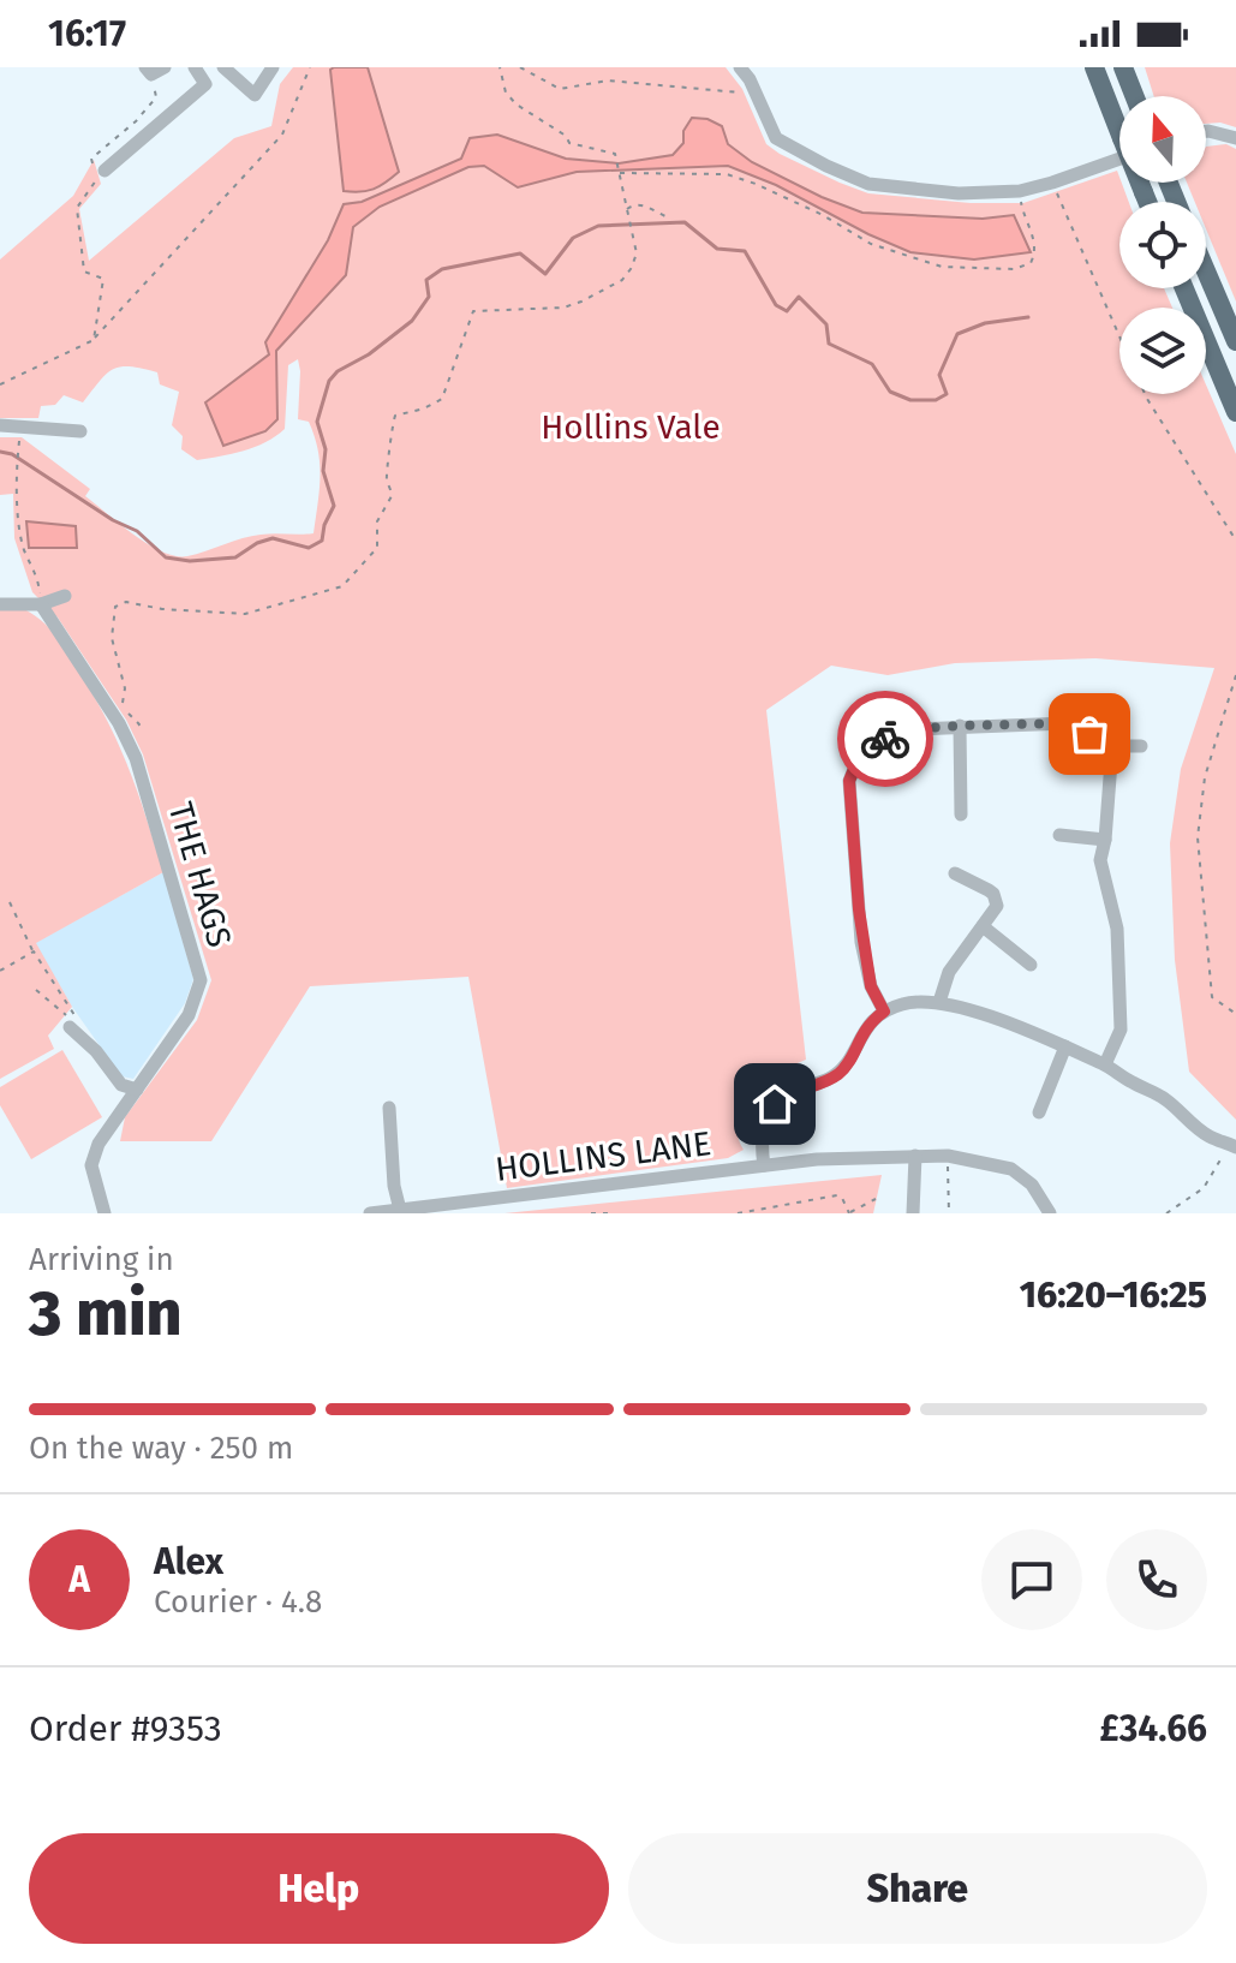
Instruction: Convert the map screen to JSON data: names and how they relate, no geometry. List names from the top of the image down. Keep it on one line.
{"streets":{"street":["THE HAGS","HOLLINS LANE"]},"parks":["Hollins Vale"],"north":"top","page":{"status":"16:17","heading":["3 min","Arriving in","16:20–16:25"],"panel":["Alex","Courier · 4.8","Order #9353","£34.66"],"bar":"On the way · 250 m","round":"A","buttons":["Help","Share"]}}
